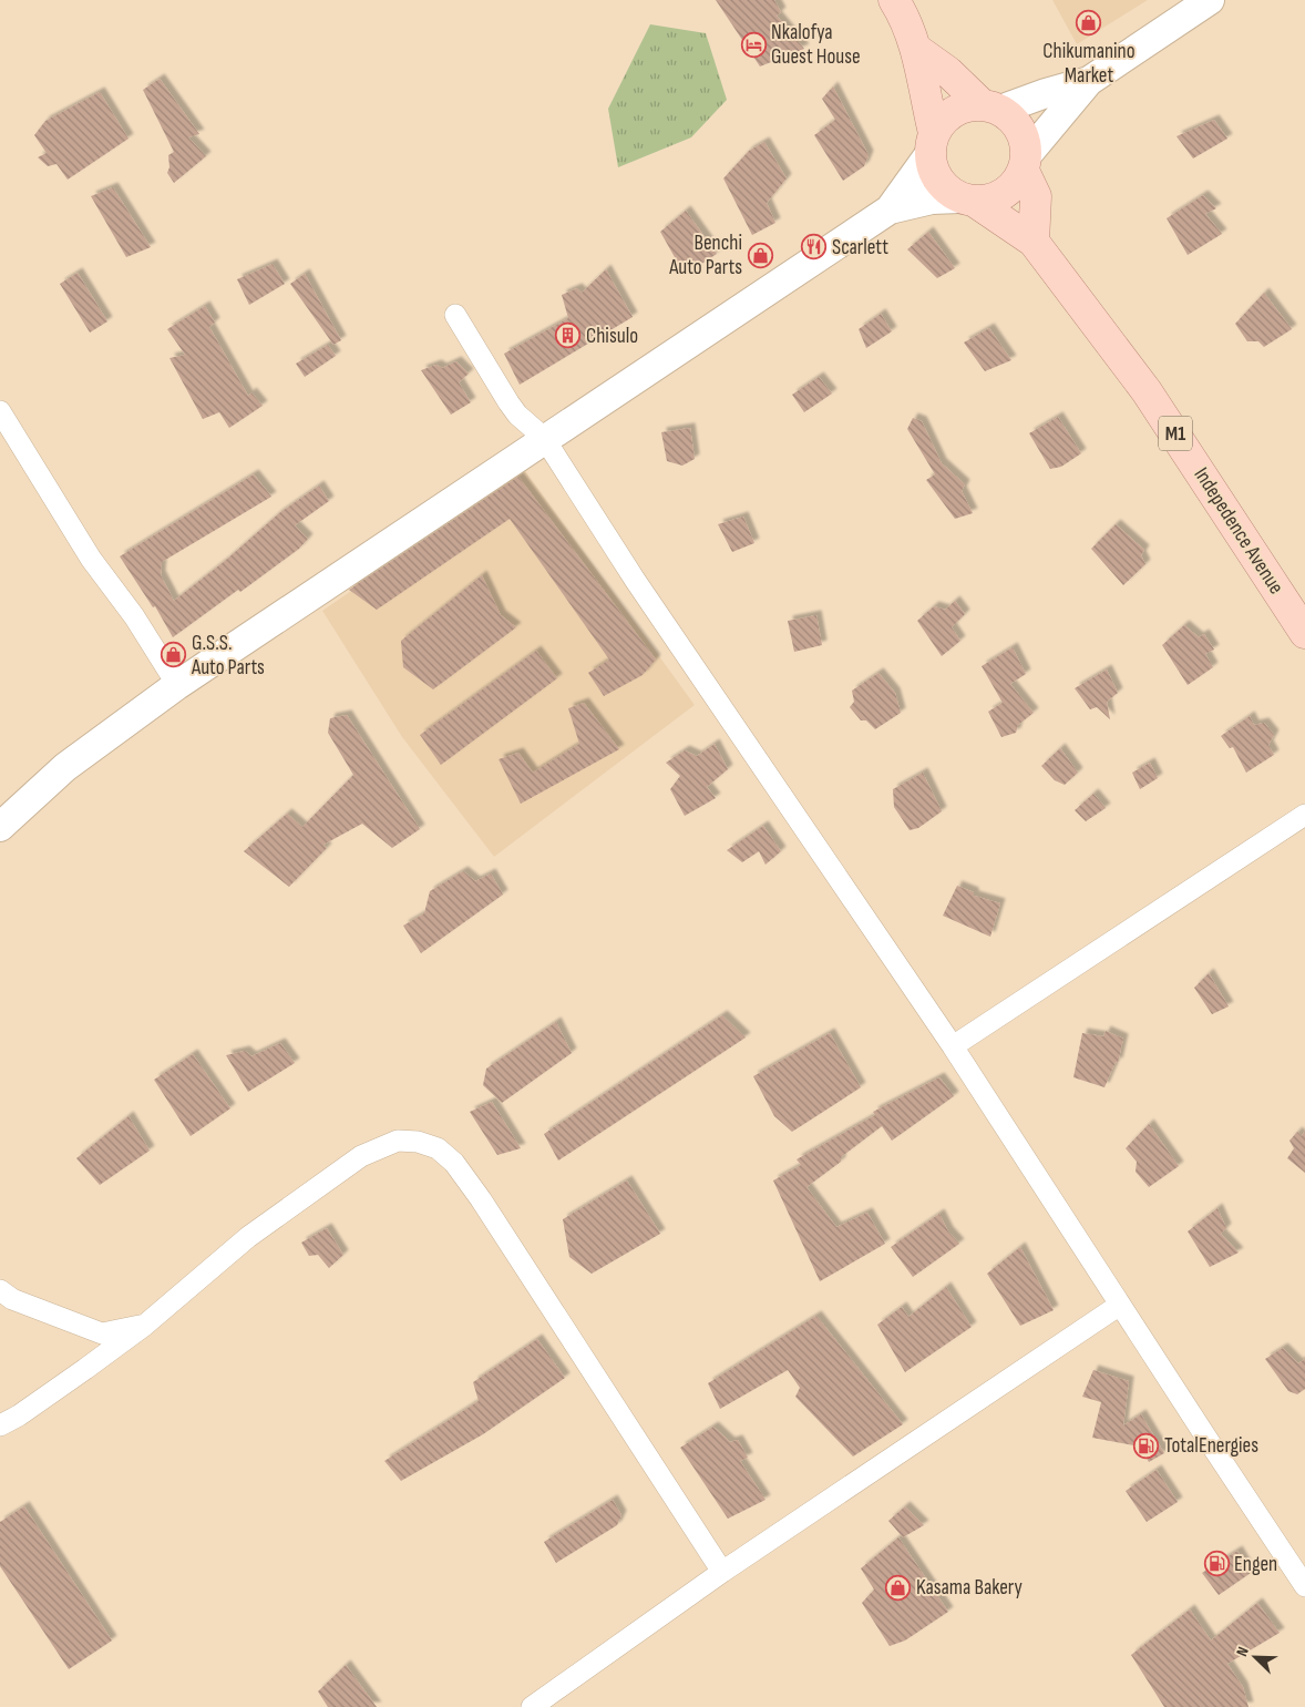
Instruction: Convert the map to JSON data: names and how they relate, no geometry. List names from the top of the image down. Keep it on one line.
{"streets":{"main road":["M1","Indepedence Avenue"]},"crossings":[["M1","Indepedence Avenue"]],"places":{"shop":["Chikumanino Market","Benchi Auto Parts","G.S.S. Auto Parts","Kasama Bakery"],"hotel":["Nkalofya Guest House"],"restaurant":["Scarlett"],"building":["Chisulo"],"fuel station":["TotalEnergies","Engen"]},"north":"top left"}
